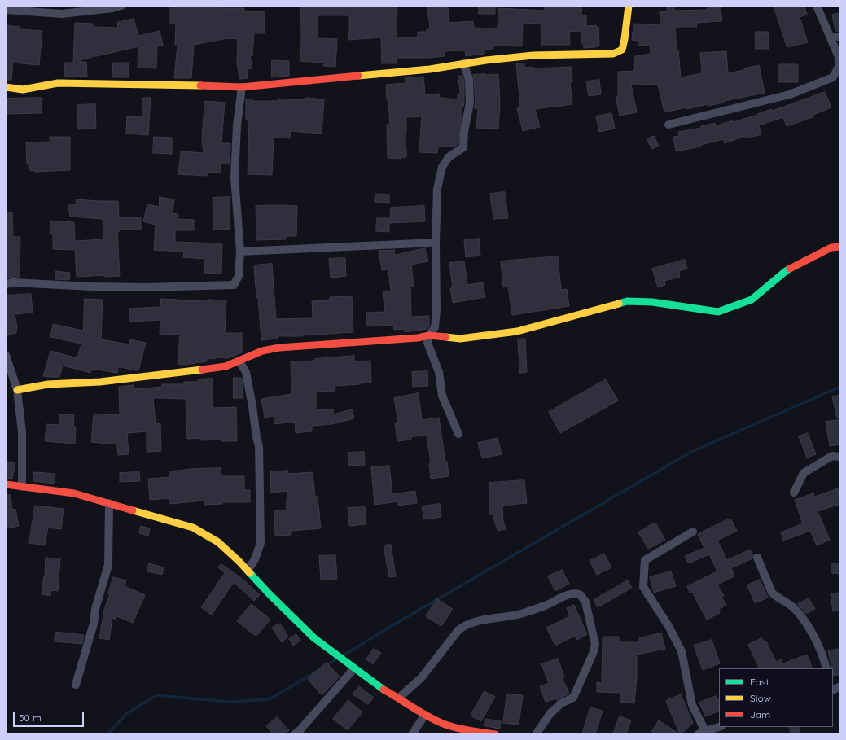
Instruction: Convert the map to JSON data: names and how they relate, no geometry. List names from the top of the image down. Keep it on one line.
{"legend":["Fast","Slow","Jam"],"scale_bar":"50 m"}
